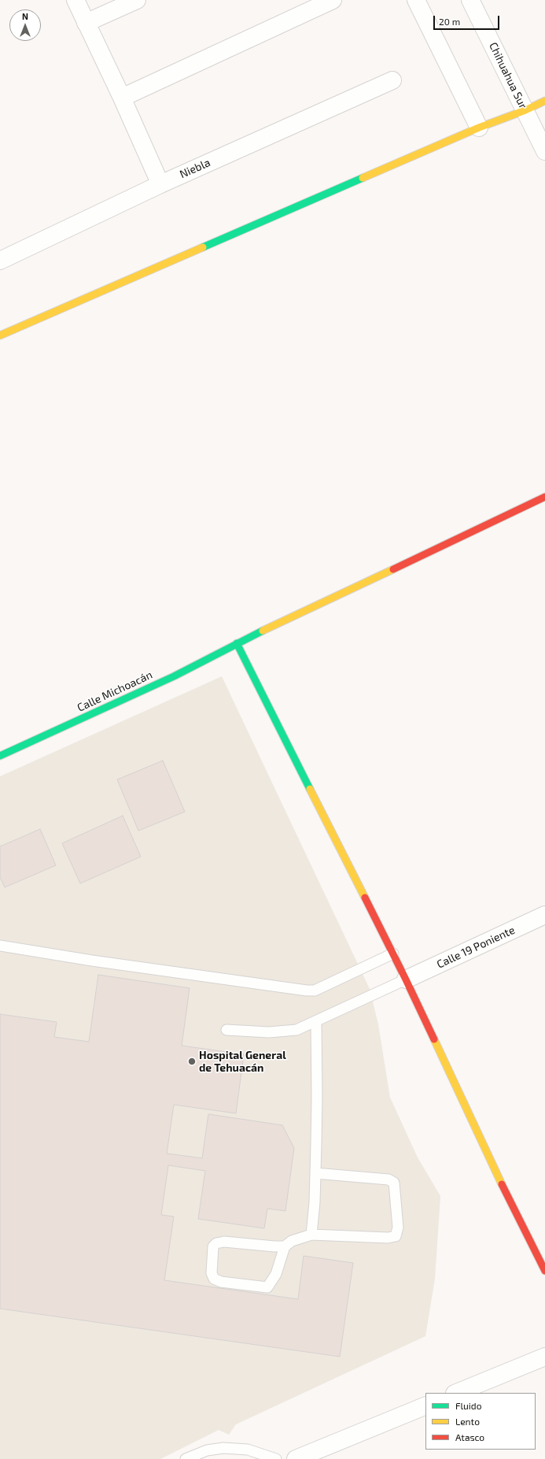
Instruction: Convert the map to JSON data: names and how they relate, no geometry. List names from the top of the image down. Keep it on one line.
{"streets":{"street":["Chihuahua Sur","Niebla","Calle Michoacán","Calle 19 Poniente"]},"places":["Hospital General de Tehuacán"],"legend":["Fluido","Lento","Atasco"],"scale_bar":"20 m","north":"top"}
